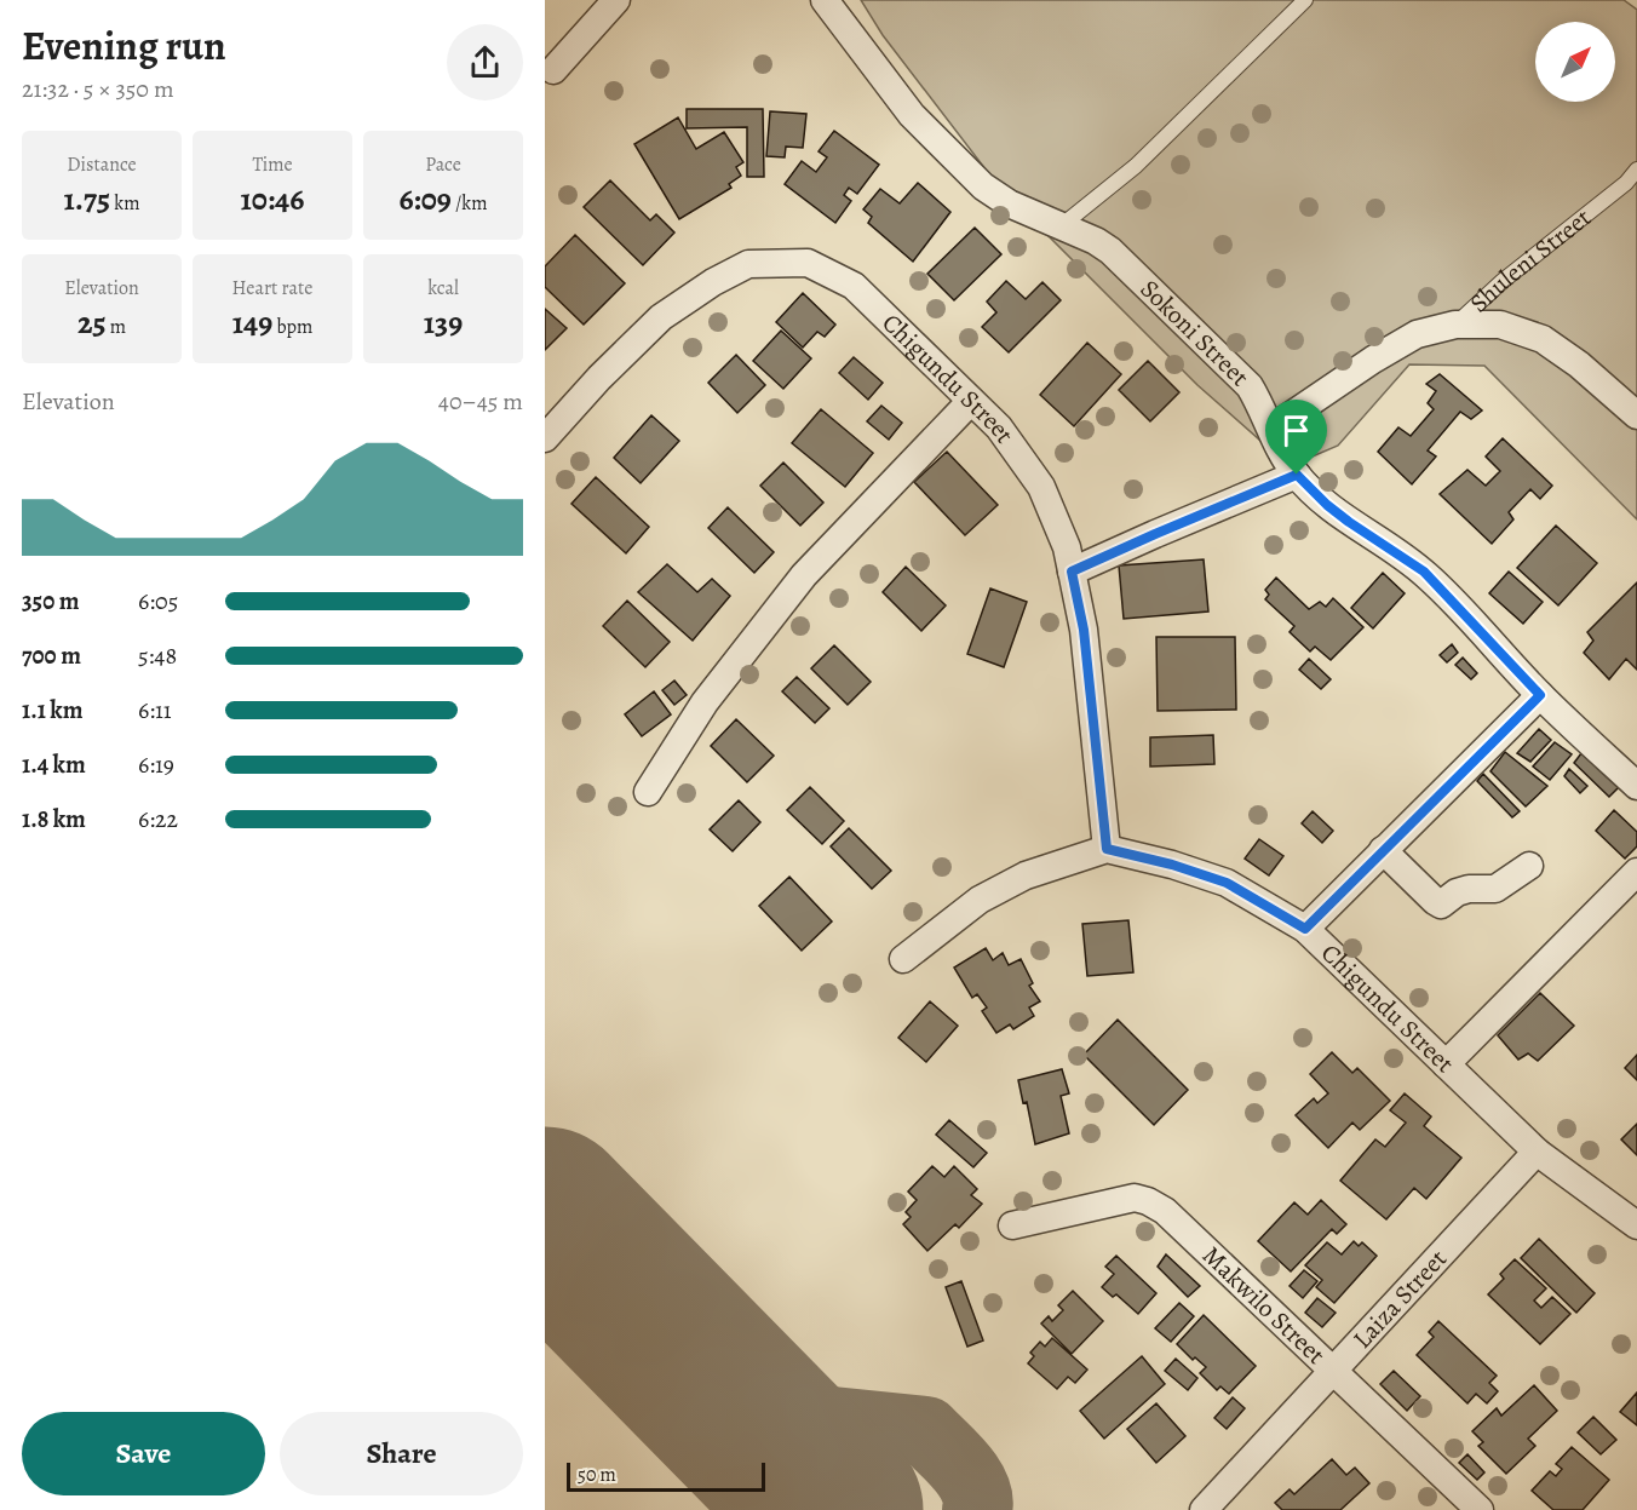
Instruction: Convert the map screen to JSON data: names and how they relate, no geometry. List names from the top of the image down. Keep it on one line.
{"streets":{"street":["Shuleni Street","Sokoni Street","Chigundu Street","Laiza Street","Makwilo Street"]},"crossings":[["Shuleni Street","Sokoni Street"],["Chigundu Street","Laiza Street"],["Laiza Street","Makwilo Street"]],"scale_bar":"50 m","north":"top right","page":{"heading":["Evening run","21:32 · 5 × 350 m"],"stats":[["Distance","1.75 km"],["Time","10:46"],["Pace","6:09 /km"],["Elevation","25 m"],["Heart rate","149 bpm"],["kcal","139"]],"chart":["Elevation","40–45 m"],"list":[{"name":"350 m","note":"6:05"},{"name":"700 m","note":"5:48"},{"name":"1.1 km","note":"6:11"},{"name":"1.4 km","note":"6:19"},{"name":"1.8 km","note":"6:22"}],"buttons":["Save","Share"],"scale":"50 m"}}
